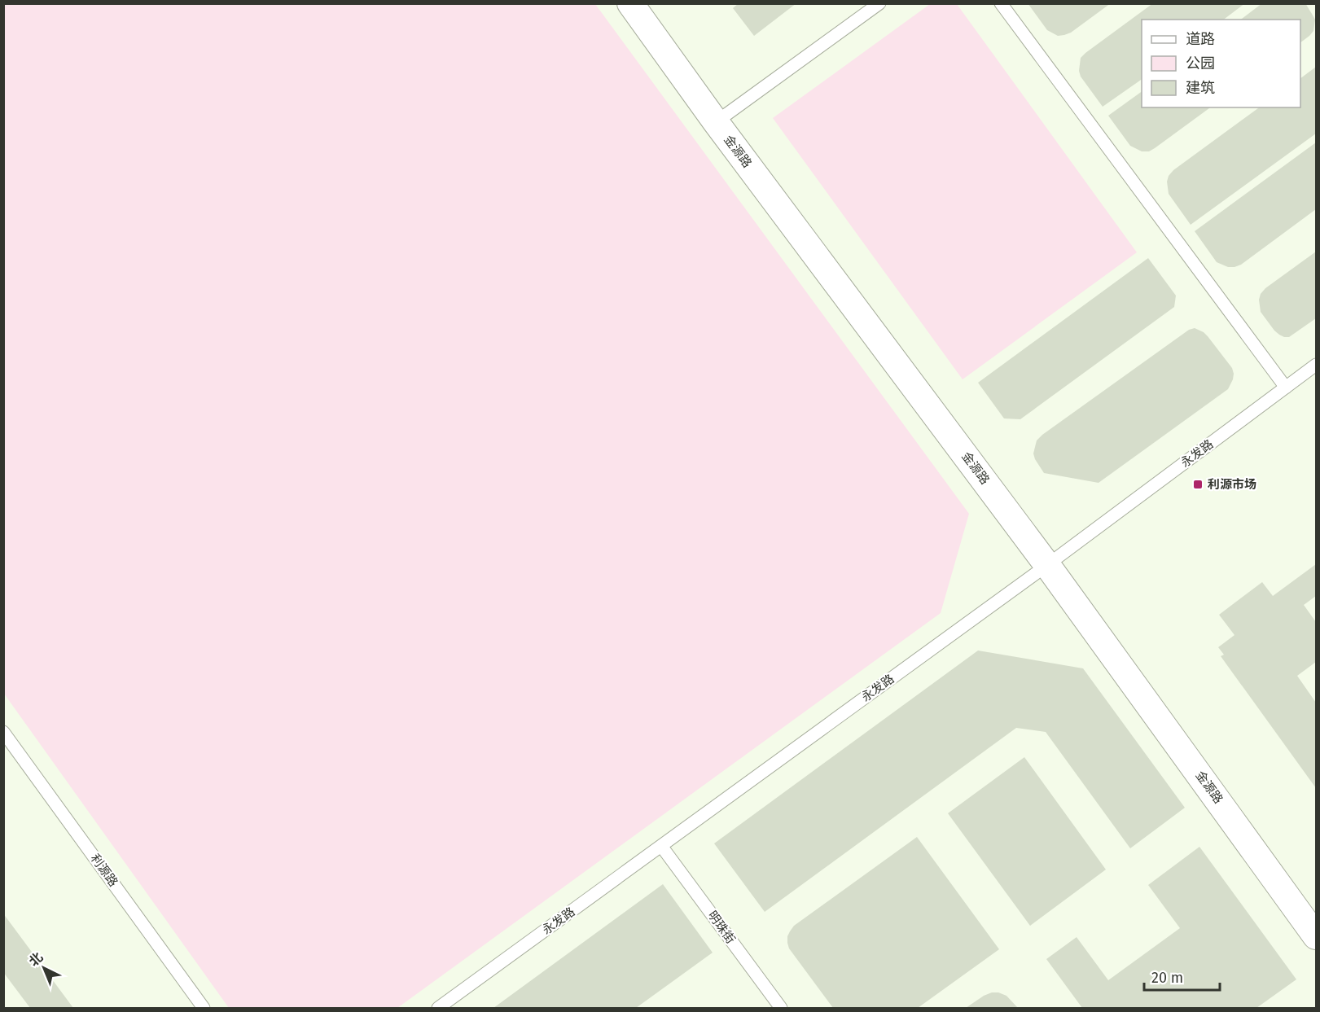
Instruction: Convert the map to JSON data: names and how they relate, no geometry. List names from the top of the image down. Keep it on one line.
{"streets":{"street":["金源路"],"lane":["永发路","利源路","明珠街"]},"crossings":[["金源路","永发路"],["永发路","明珠街"]],"places":{"transit":["利源市场"]},"legend":["道路","公园","建筑"],"scale_bar":"20 m","north":"top left"}
